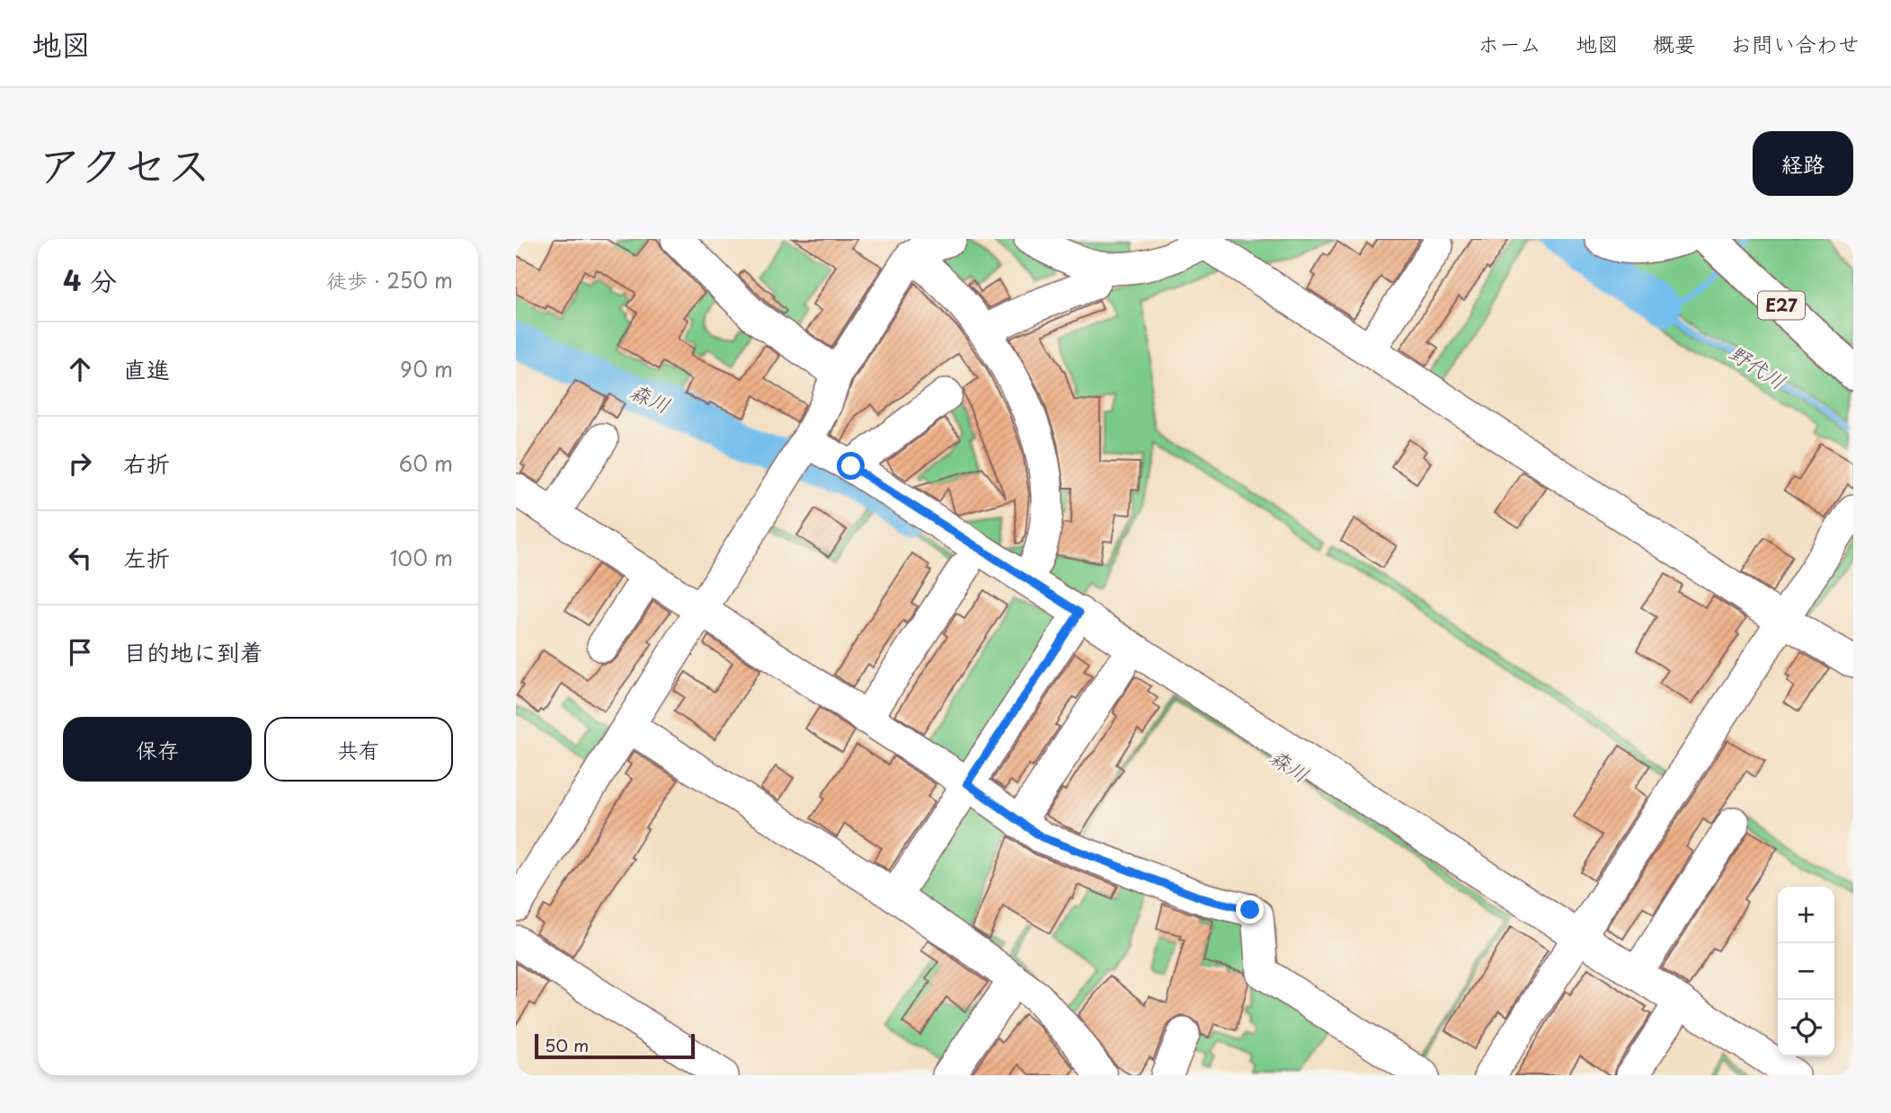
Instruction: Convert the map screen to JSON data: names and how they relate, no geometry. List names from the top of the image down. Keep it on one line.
{"streets":{"highway":["E27"]},"water":["野代川","森川"],"scale_bar":"50 m","page":{"header":"地図","nav":["ホーム","地図","概要","お問い合わせ"],"title":"アクセス","buttons":["経路",["保存","共有"]],"heading":["4 分","徒歩 · 250 m"],"list":[["直進","90 m"],["右折","60 m"],["左折","100 m"],"目的地に到着"],"map_buttons":["+","−"],"scale":"50 m"}}
